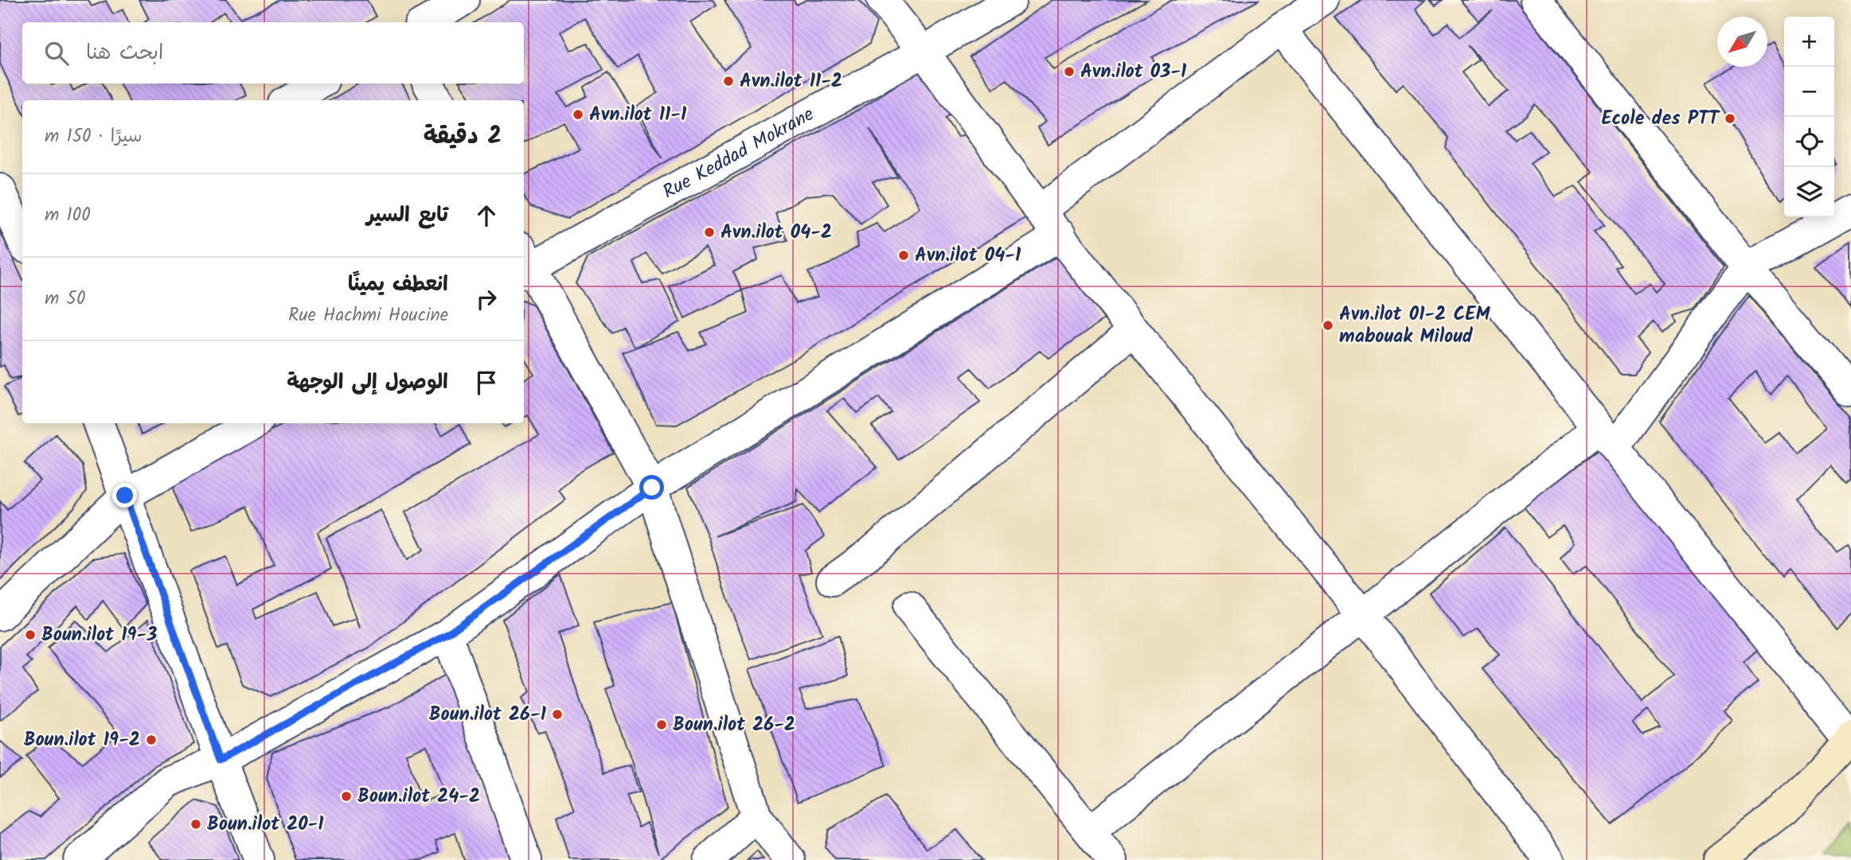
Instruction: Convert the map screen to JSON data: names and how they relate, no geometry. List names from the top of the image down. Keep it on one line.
{"streets":{"street":["Rue Keddad Mokrane"]},"places":["Avn.ilot 03-1","Avn.ilot 11-2","Avn.ilot 11-1","Ecole des PTT","Avn.ilot 04-2","Avn.ilot 04-1","Avn.ilot 01-2 CEM mabouak Miloud","Boun.ilot 19-3","Boun.ilot 26-1","Boun.ilot 26-2","Boun.ilot 19-2","Boun.ilot 24-2","Boun.ilot 20-1"],"north":"bottom left","page":{"map_buttons":["+","−"],"search":"ابحث هنا","heading":["2 دقيقة","سيرًا · 150 m"],"list":[["تابع السير","100 m"],["انعطف يمينًا","Rue Hachmi Houcine","50 m"],"الوصول إلى الوجهة"]}}
